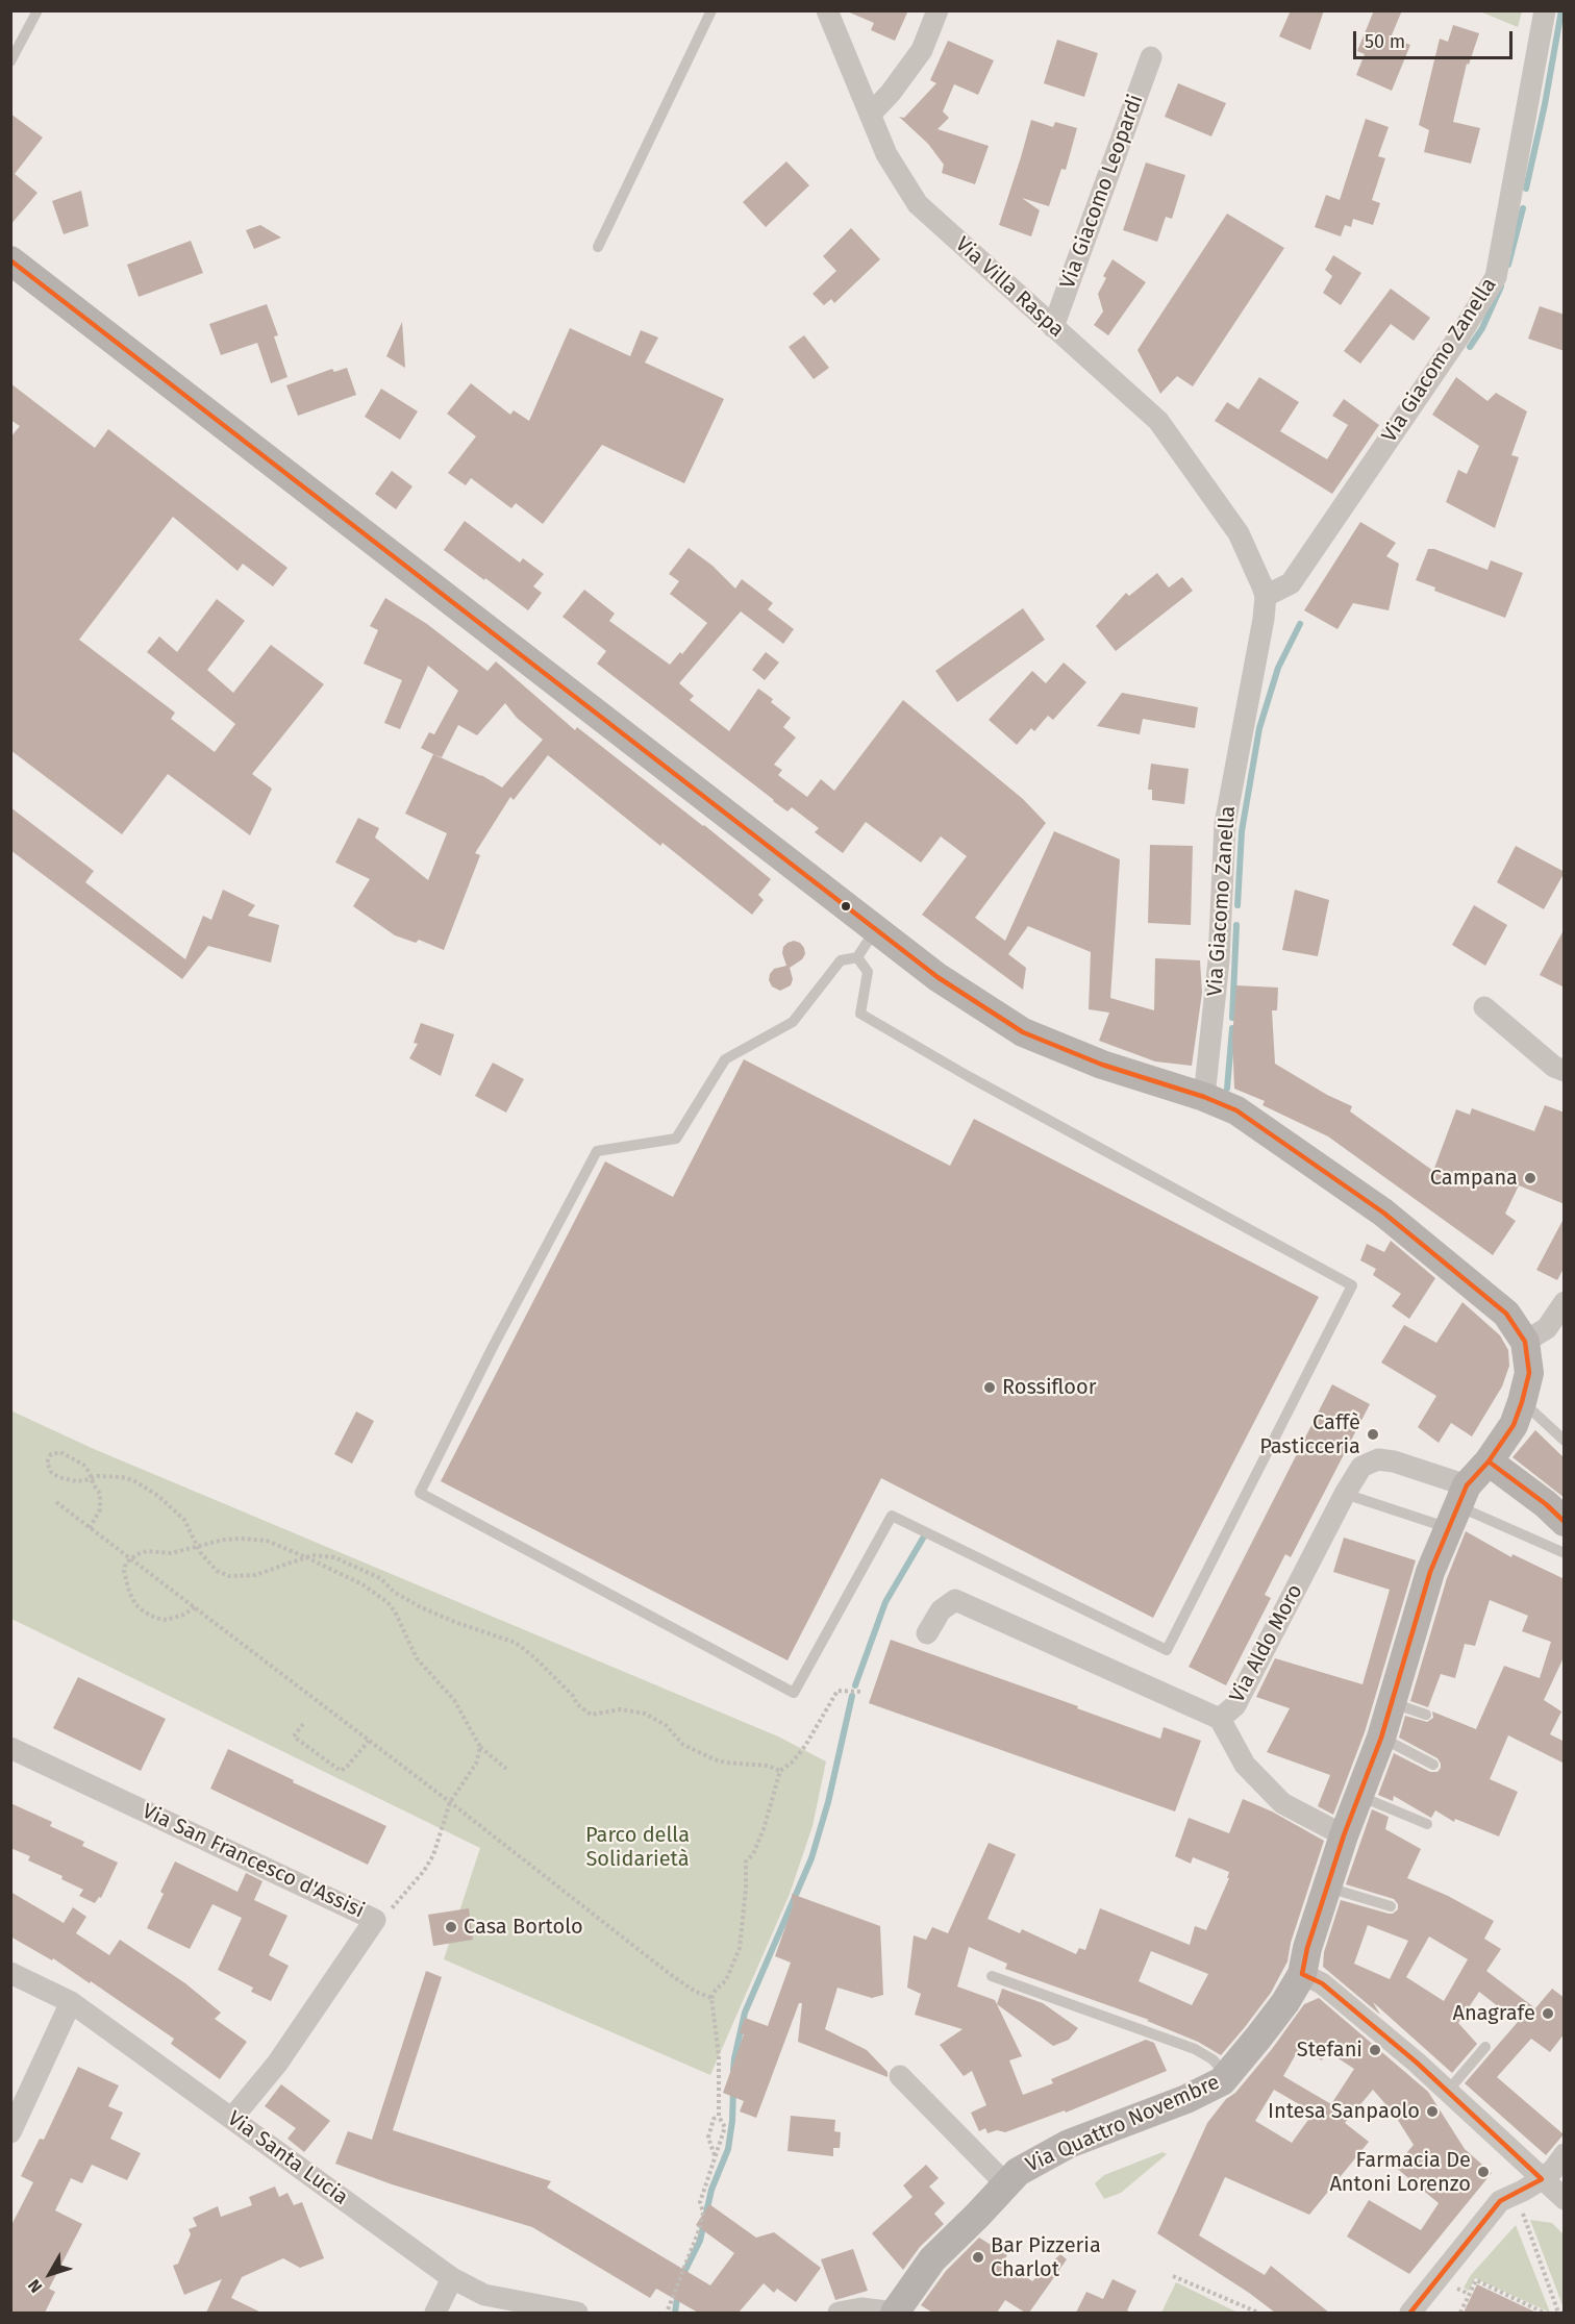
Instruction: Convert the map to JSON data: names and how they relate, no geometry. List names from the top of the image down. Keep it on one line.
{"streets":{"street":["Via Giacomo Leopardi","Via Villa Raspa","Via Giacomo Zanella","Via Aldo Moro","Via San Francesco d'Assisi","Via Quattro Novembre","Via Santa Lucia"]},"crossings":[["Via Giacomo Leopardi","Via Villa Raspa"],["Via Villa Raspa","Via Giacomo Zanella"],["Via Aldo Moro","Via Quattro Novembre"],["Via San Francesco d'Assisi","Via Santa Lucia"]],"parks":["Parco della Solidarietà"],"places":["Campana","Rossifloor","Caffè Pasticceria","Casa Bortolo","Anagrafe","Stefani","Intesa Sanpaolo","Farmacia De Antoni Lorenzo","Bar Pizzeria Charlot"],"scale_bar":"50 m","north":"bottom left"}
